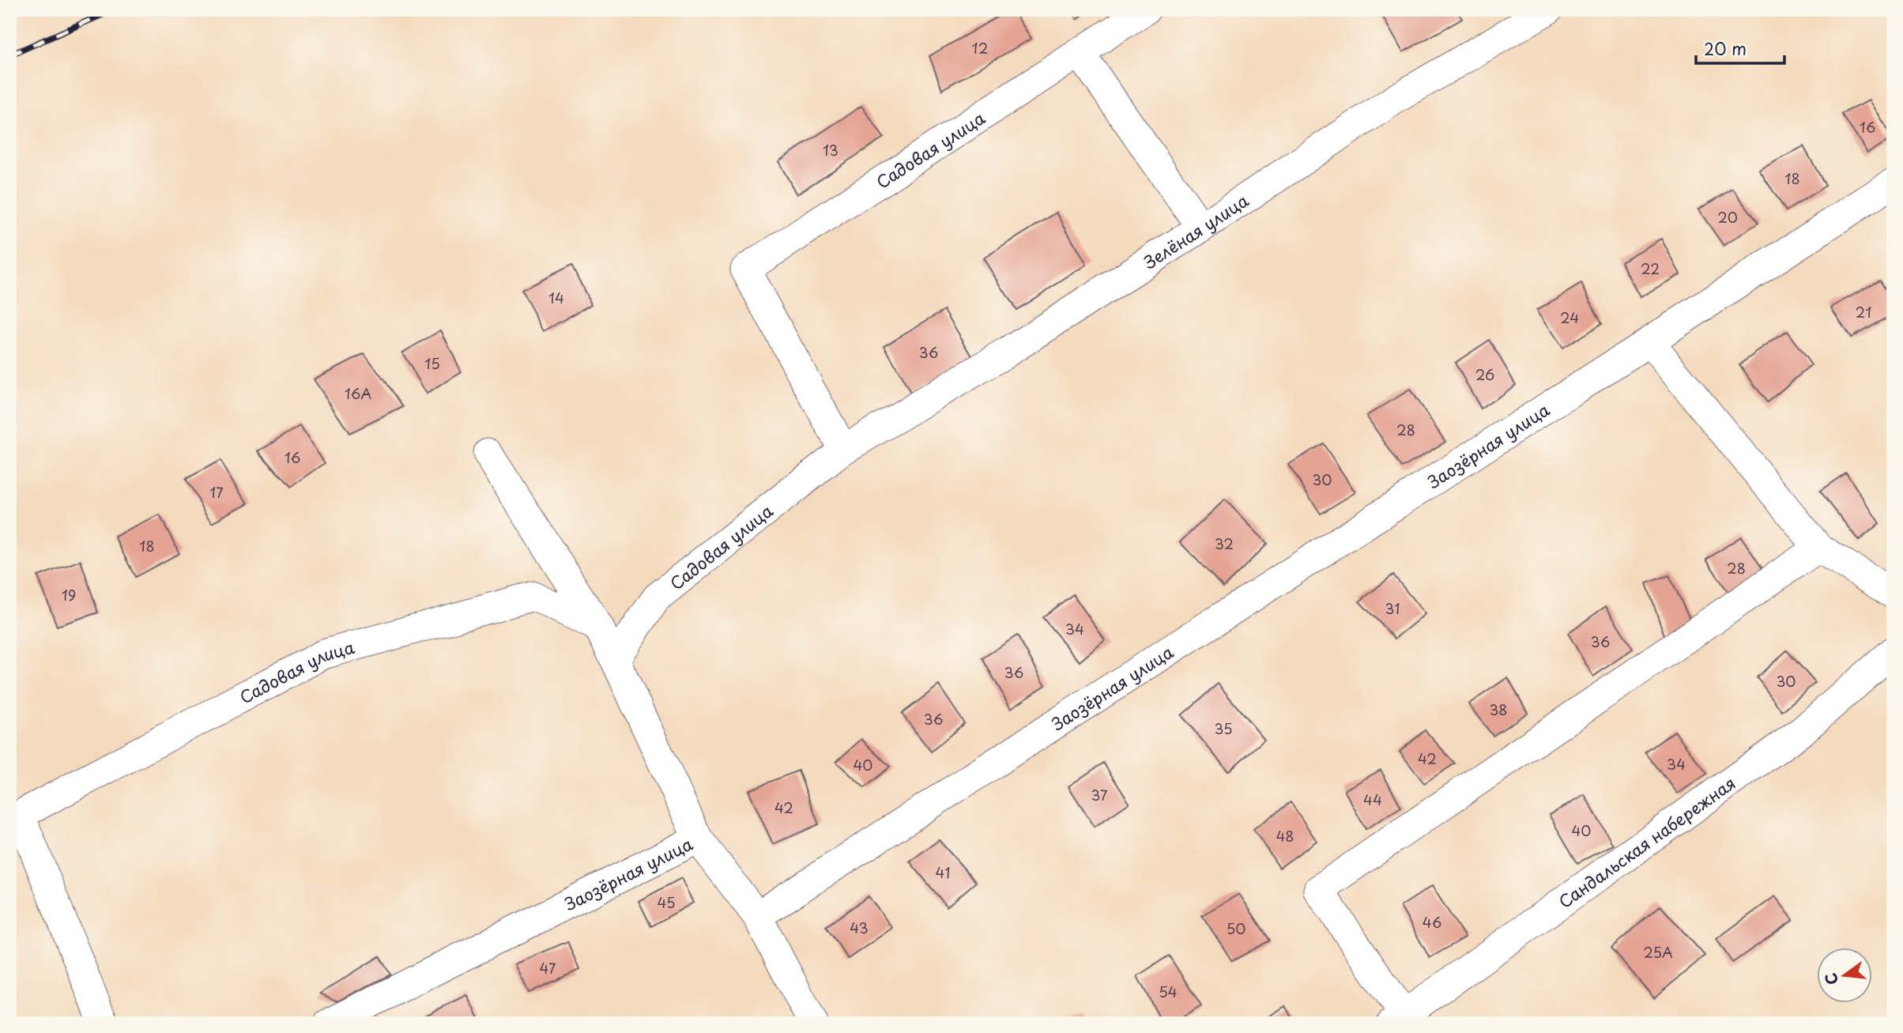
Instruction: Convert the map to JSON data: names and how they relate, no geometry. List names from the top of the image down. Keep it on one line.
{"streets":{"street":["Садовая улица","Зелёная улица","Заозёрная улица","Сандальская набережная"]},"crossings":[["Садовая улица","Зелёная улица"]],"house_numbers":["12","16","13","18","20","22","14","21","24","36","15","26","16А","28","16","30","17","32","18","28","19","31","34","36","36","30","38","36","35","42","34","40","37","44","42","40","48","41","45","46","43","50","25А","47","54"],"scale_bar":"20 m","north":"left"}
